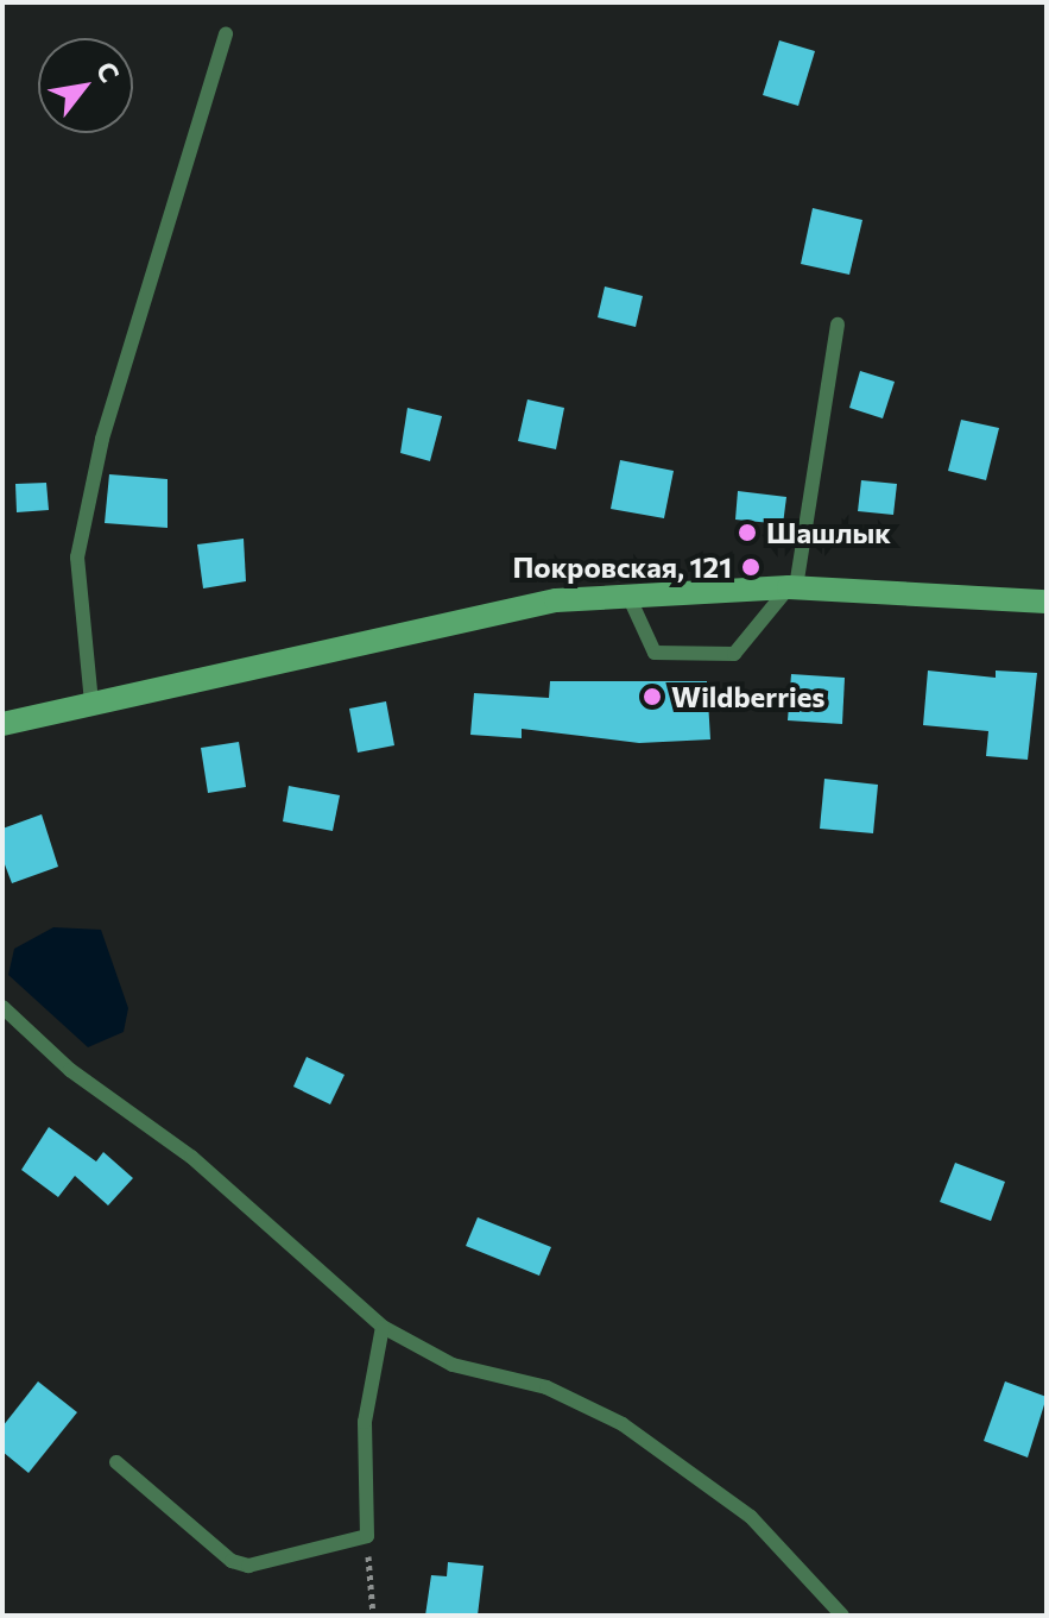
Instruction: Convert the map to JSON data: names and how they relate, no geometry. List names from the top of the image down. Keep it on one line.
{"places":["Шашлык","Покровская, 121","Wildberries"],"north":"top right"}
